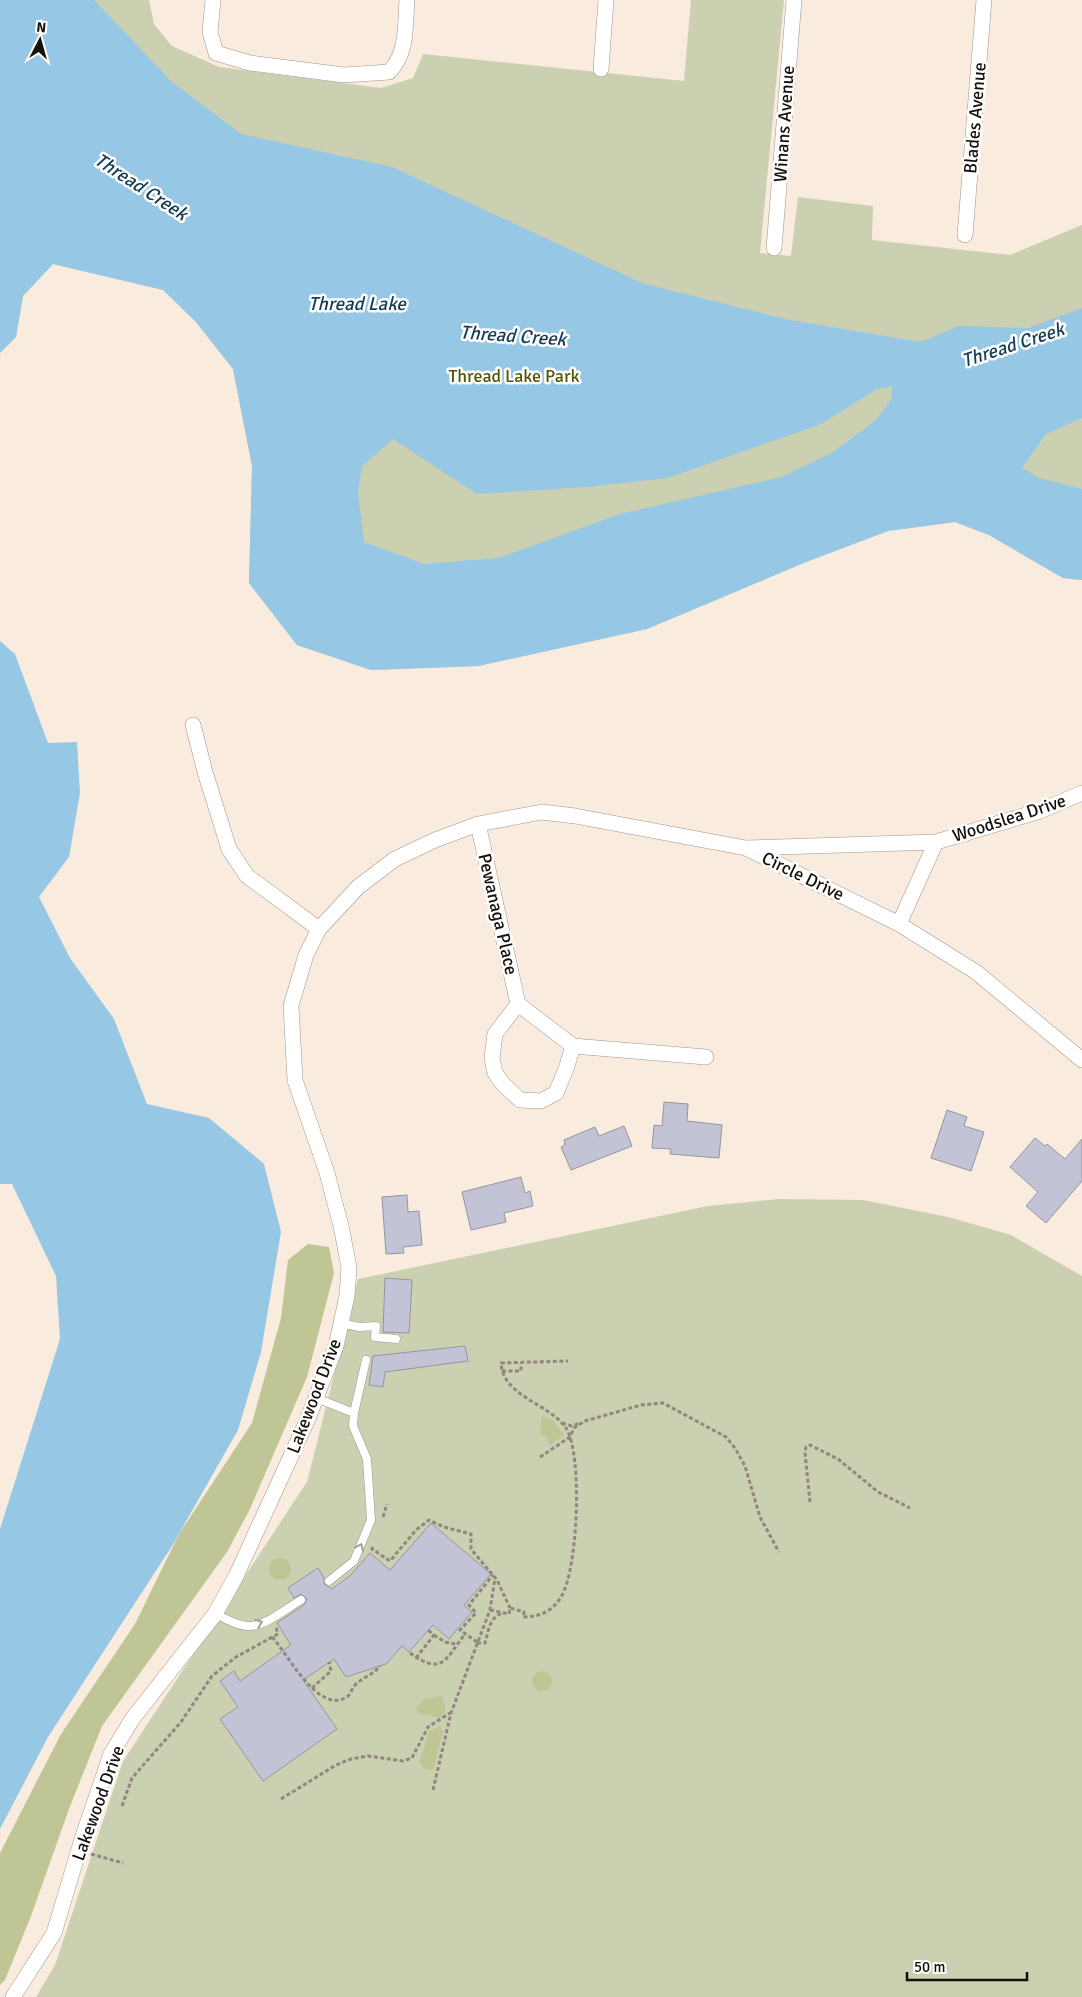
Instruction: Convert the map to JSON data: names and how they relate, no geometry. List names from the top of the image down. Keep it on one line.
{"streets":{"street":["Blades Avenue","Winans Avenue","Woodslea Drive","Circle Drive","Pewanaga Place","Lakewood Drive"]},"crossings":[["Woodslea Drive","Circle Drive"],["Circle Drive","Pewanaga Place"],["Circle Drive","Lakewood Drive"],["Pewanaga Place","Lakewood Drive"]],"water":["Thread Creek","Thread Lake"],"parks":["Thread Lake Park"],"scale_bar":"50 m","north":"top"}
